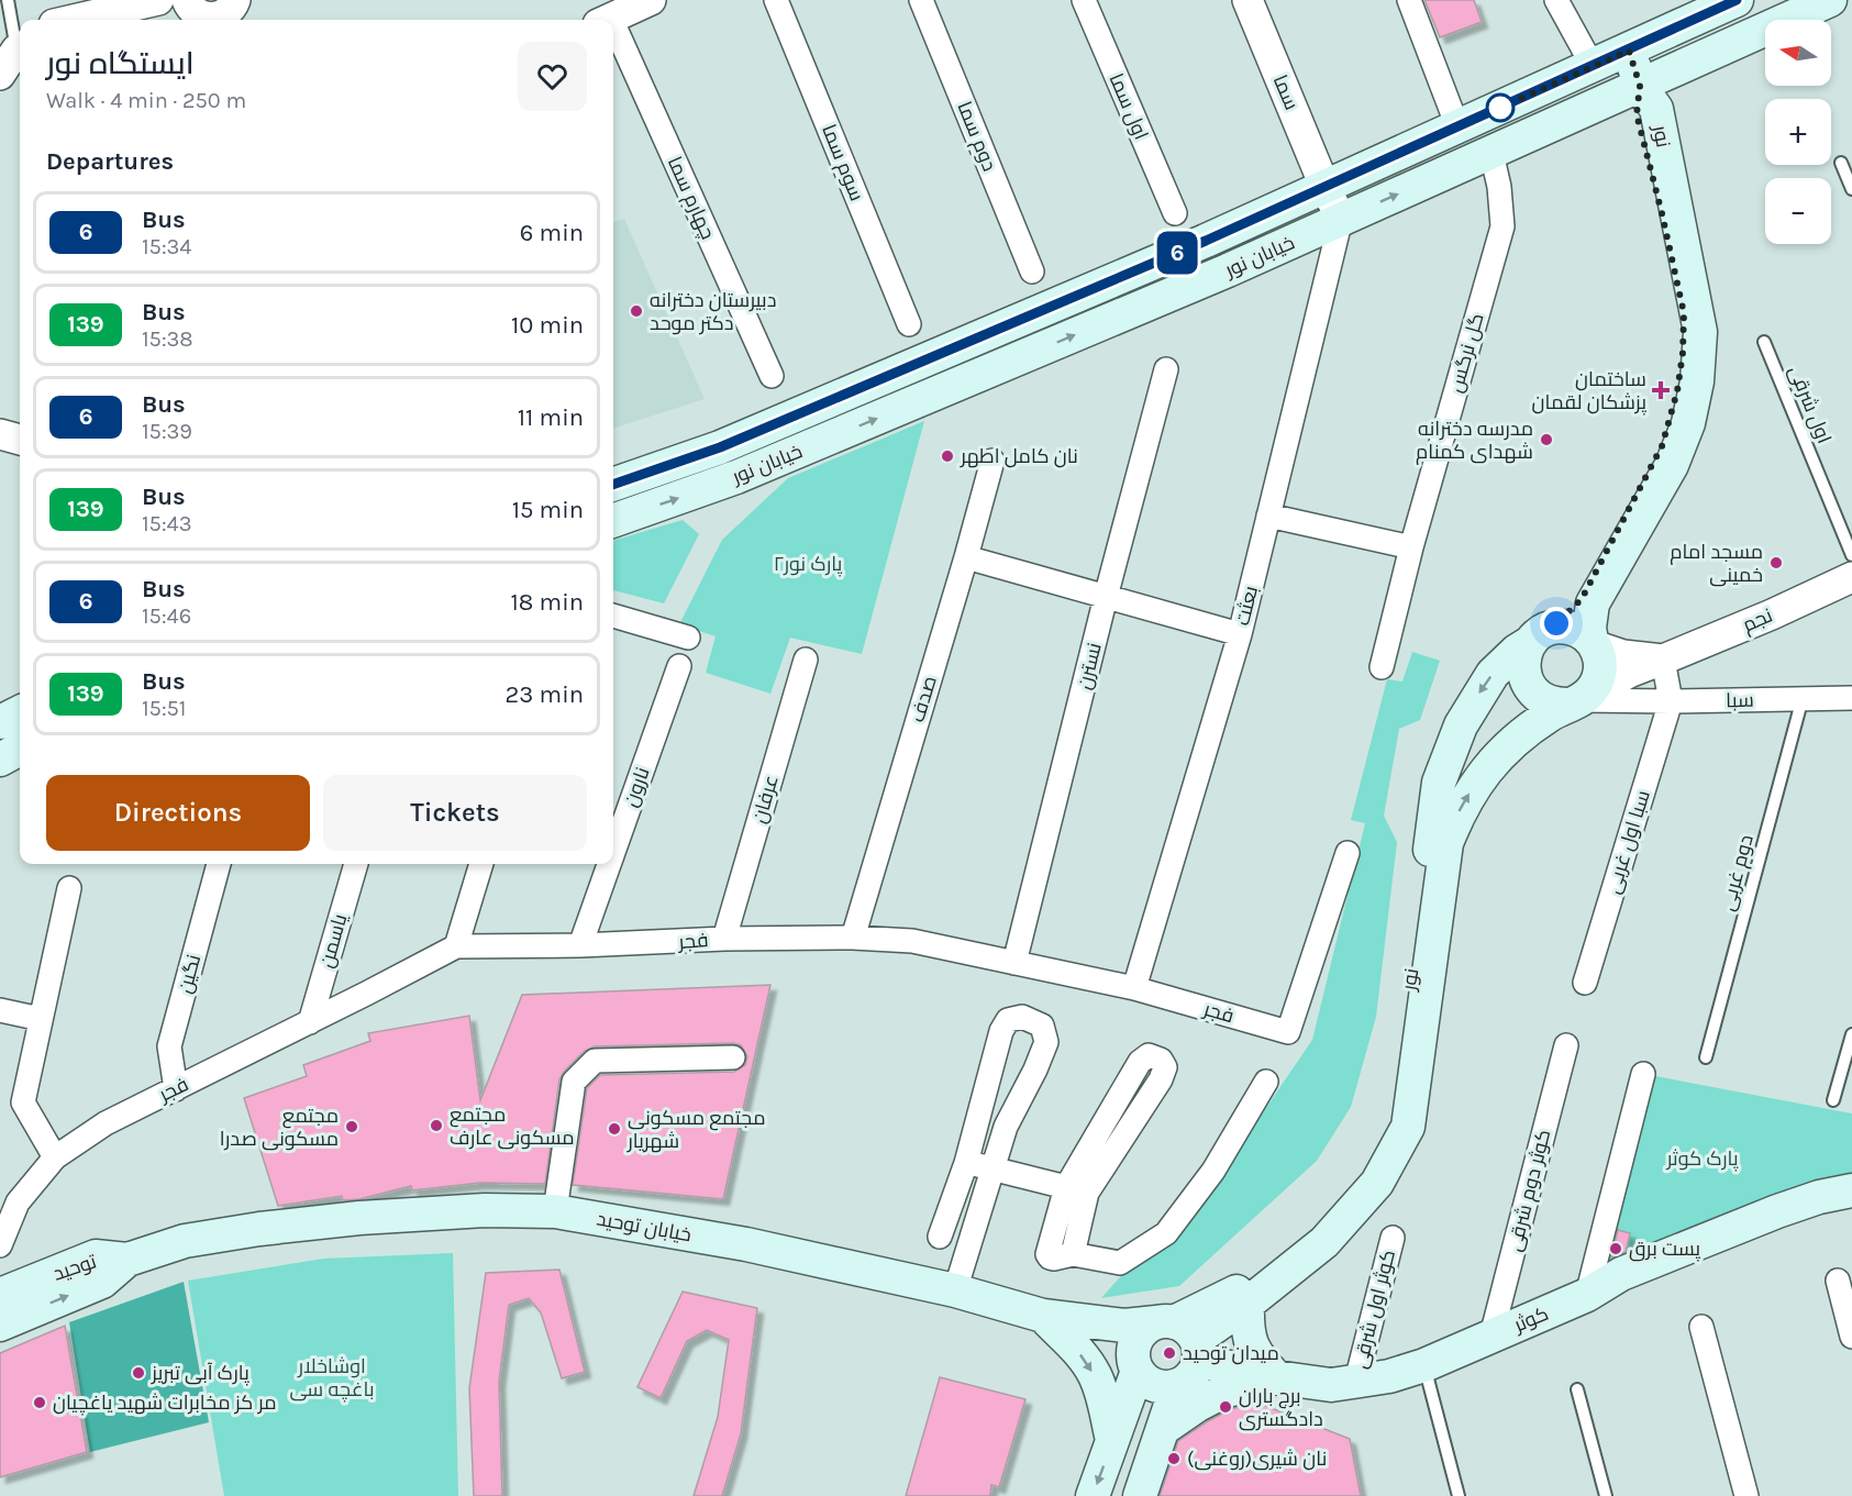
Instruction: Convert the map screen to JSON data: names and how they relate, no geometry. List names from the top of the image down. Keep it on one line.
{"streets":{"main road":["نور","خیابان نور","خیابان توحید","توحید","کوثر"],"street":["سما","اول سما","دوم سما","سوم سما","چهارم سما","گل نرگس","بعثت","نجم","نسترن","صدف","سبا","نارون","عرفان","سبا اول غربی","یاسمن","فجر","نگین","کوثر دوم شرقی","کوثر اول شرقی"],"lane":["اول شرقی","دوم غربی"]},"crossings":[["سما","خیابان نور"],["سما","بعثت"],["نور","خیابان نور"],["نور","نجم"],["نور","سبا"],["خیابان نور","گل نرگس"],["خیابان نور","بعثت"],["بعثت","فجر"],["نجم","سبا"],["نسترن","فجر"],["صدف","فجر"],["سبا","سبا اول غربی"],["سبا","دوم غربی"],["نارون","فجر"],["عرفان","فجر"],["یاسمن","فجر"],["فجر","نگین"],["کوثر دوم شرقی","کوثر"],["خیابان توحید","توحید"],["خیابان توحید","کوثر"],["کوثر اول شرقی","کوثر"]],"parks":["پارک نور۲","پارک کوثر","اوشاخلار باغچه سی"],"places":{"other":["دبیرستان دخترانه دکتر موحد","مدرسه دخترانه شهدای کمنام","نان کامل اطهر","مسجد امام خمینی","مجتمع مسکونی عارف","مجتمع مسکونی صدرا","مجتمع مسکونی شهریار","پست برق","میدان توحید","پارک آبی تبریز","مر کز مخابرات شهید یاغچیان","برج باران دادگستری","نان شیری(روغنی)"],"health":["ساختمان پزشکان لقمان"]},"lines":["bus line 6"],"north":"left","page":{"on_map":"6","map_buttons":["+","−"],"heading":[["ایستگاه نور","Walk · 4 min · 250 m"],"Departures"],"list":[{"mark":"6","name":"Bus","note":"15:34","value":"6 min"},{"mark":"139","name":"Bus","note":"15:38","value":"10 min"},{"mark":"6","name":"Bus","note":"15:39","value":"11 min"},{"mark":"139","name":"Bus","note":"15:43","value":"15 min"},{"mark":"6","name":"Bus","note":"15:46","value":"18 min"},{"mark":"139","name":"Bus","note":"15:51","value":"23 min"}],"buttons":["Directions","Tickets"]}}
